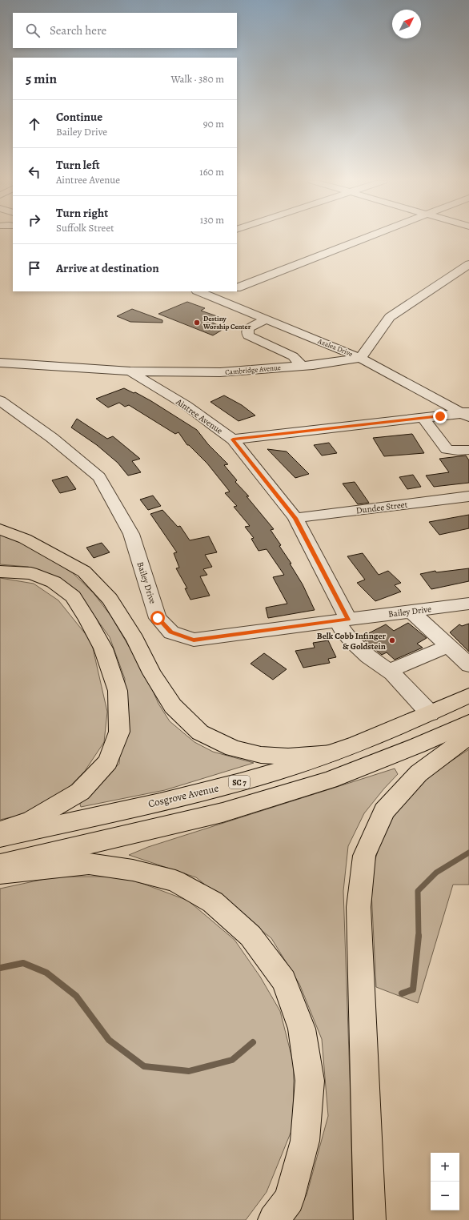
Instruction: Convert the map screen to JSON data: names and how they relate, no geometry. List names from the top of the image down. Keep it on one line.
{"streets":{"main road":["SC 7","Cosgrove Avenue"],"street":["Azalea Drive","Cambridge Avenue","Aintree Avenue","Dundee Street","Bailey Drive"]},"crossings":[["Azalea Drive","Cambridge Avenue"],["Cambridge Avenue","Aintree Avenue"],["Aintree Avenue","Dundee Street"],["Aintree Avenue","Bailey Drive"],["Aintree Avenue","Cosgrove Avenue"]],"places":["Destiny Worship Center","Belk Cobb Infinger & Goldstein"],"north":"top right","page":{"search":"Search here","heading":["5 min","Walk · 380 m"],"list":[["Continue","Bailey Drive","90 m"],["Turn left","Aintree Avenue","160 m"],["Turn right","Suffolk Street","130 m"],"Arrive at destination"],"map_buttons":["+","−"]}}
